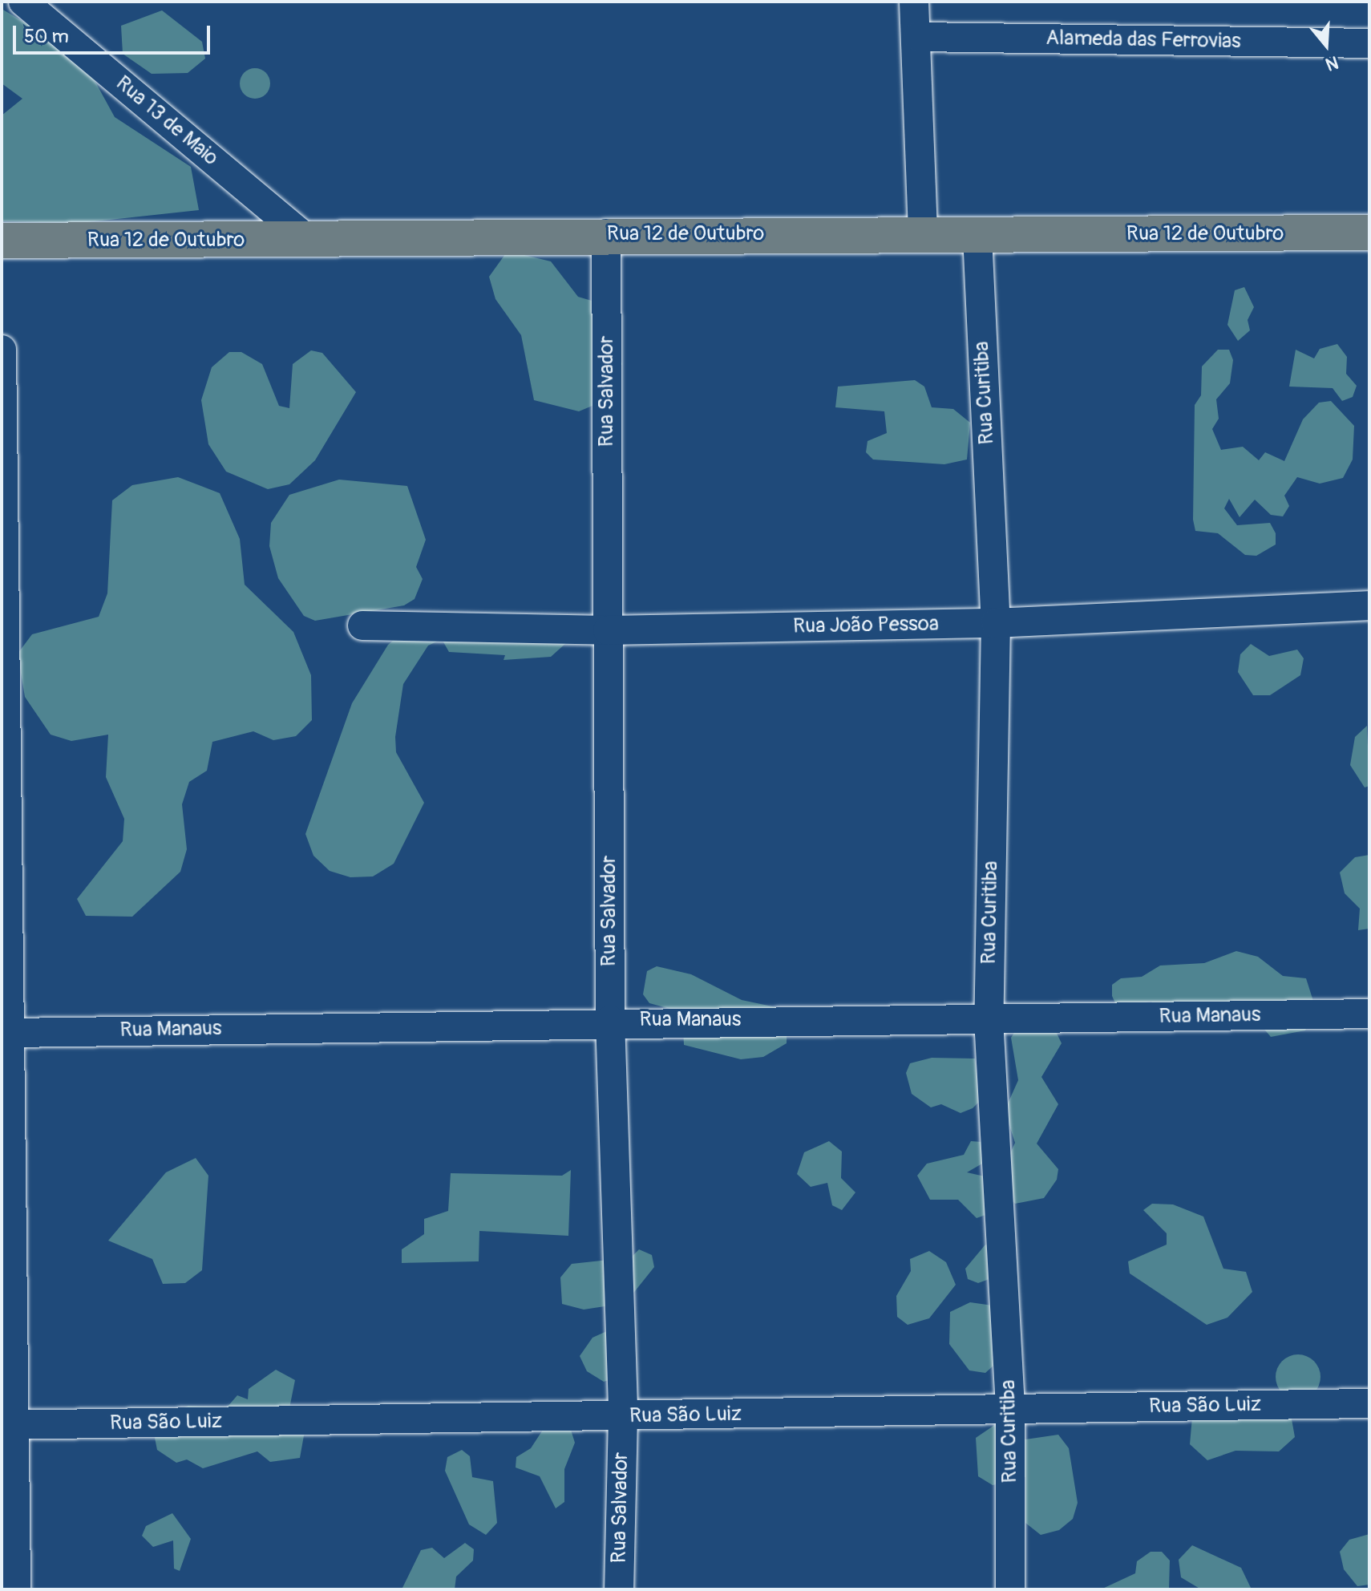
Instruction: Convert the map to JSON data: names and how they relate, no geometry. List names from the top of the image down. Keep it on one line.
{"streets":{"main road":["Rua 12 de Outubro"],"street":["Alameda das Ferrovias","Rua 13 de Maio","Rua Salvador","Rua Curitiba","Rua João Pessoa","Rua Manaus","Rua São Luiz"]},"crossings":[["Rua 13 de Maio","Rua 12 de Outubro"],["Rua 12 de Outubro","Rua Salvador"],["Rua 12 de Outubro","Rua Curitiba"],["Rua Salvador","Rua João Pessoa"],["Rua Salvador","Rua Manaus"],["Rua Salvador","Rua São Luiz"],["Rua Curitiba","Rua João Pessoa"],["Rua Curitiba","Rua Manaus"],["Rua Curitiba","Rua São Luiz"]],"scale_bar":"50 m","north":"bottom"}
